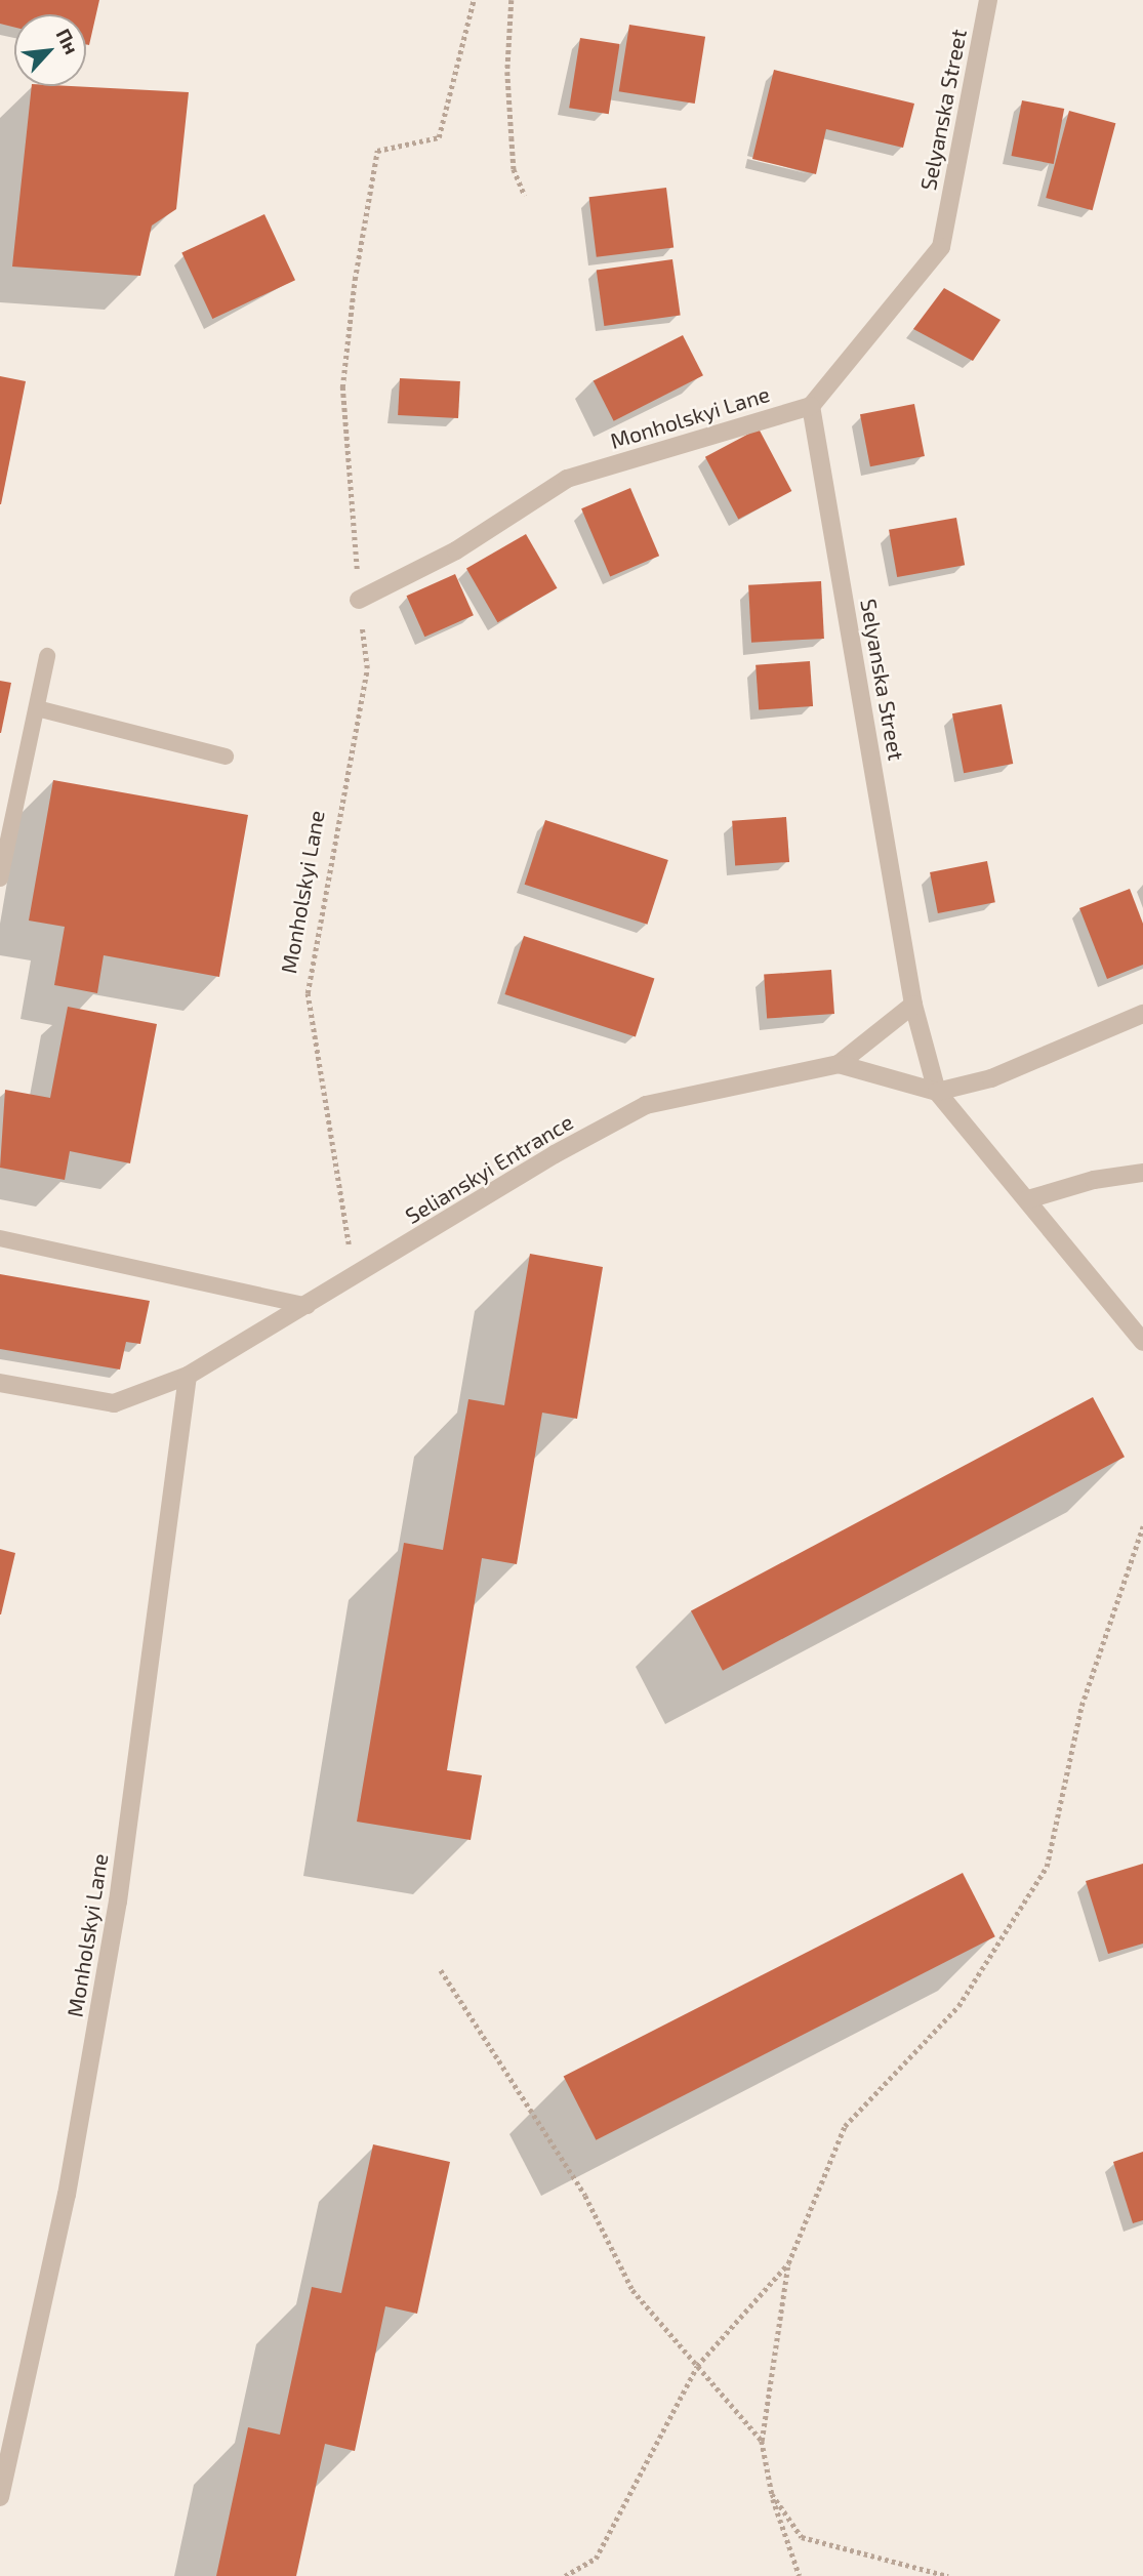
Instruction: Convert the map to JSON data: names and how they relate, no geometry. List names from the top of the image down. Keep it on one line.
{"streets":{"street":["Selyanska Street","Monholskyi Lane","Selianskyi Entrance"]},"crossings":[["Selyanska Street","Monholskyi Lane"],["Selyanska Street","Selianskyi Entrance"],["Monholskyi Lane","Selianskyi Entrance"]],"north":"top right"}
